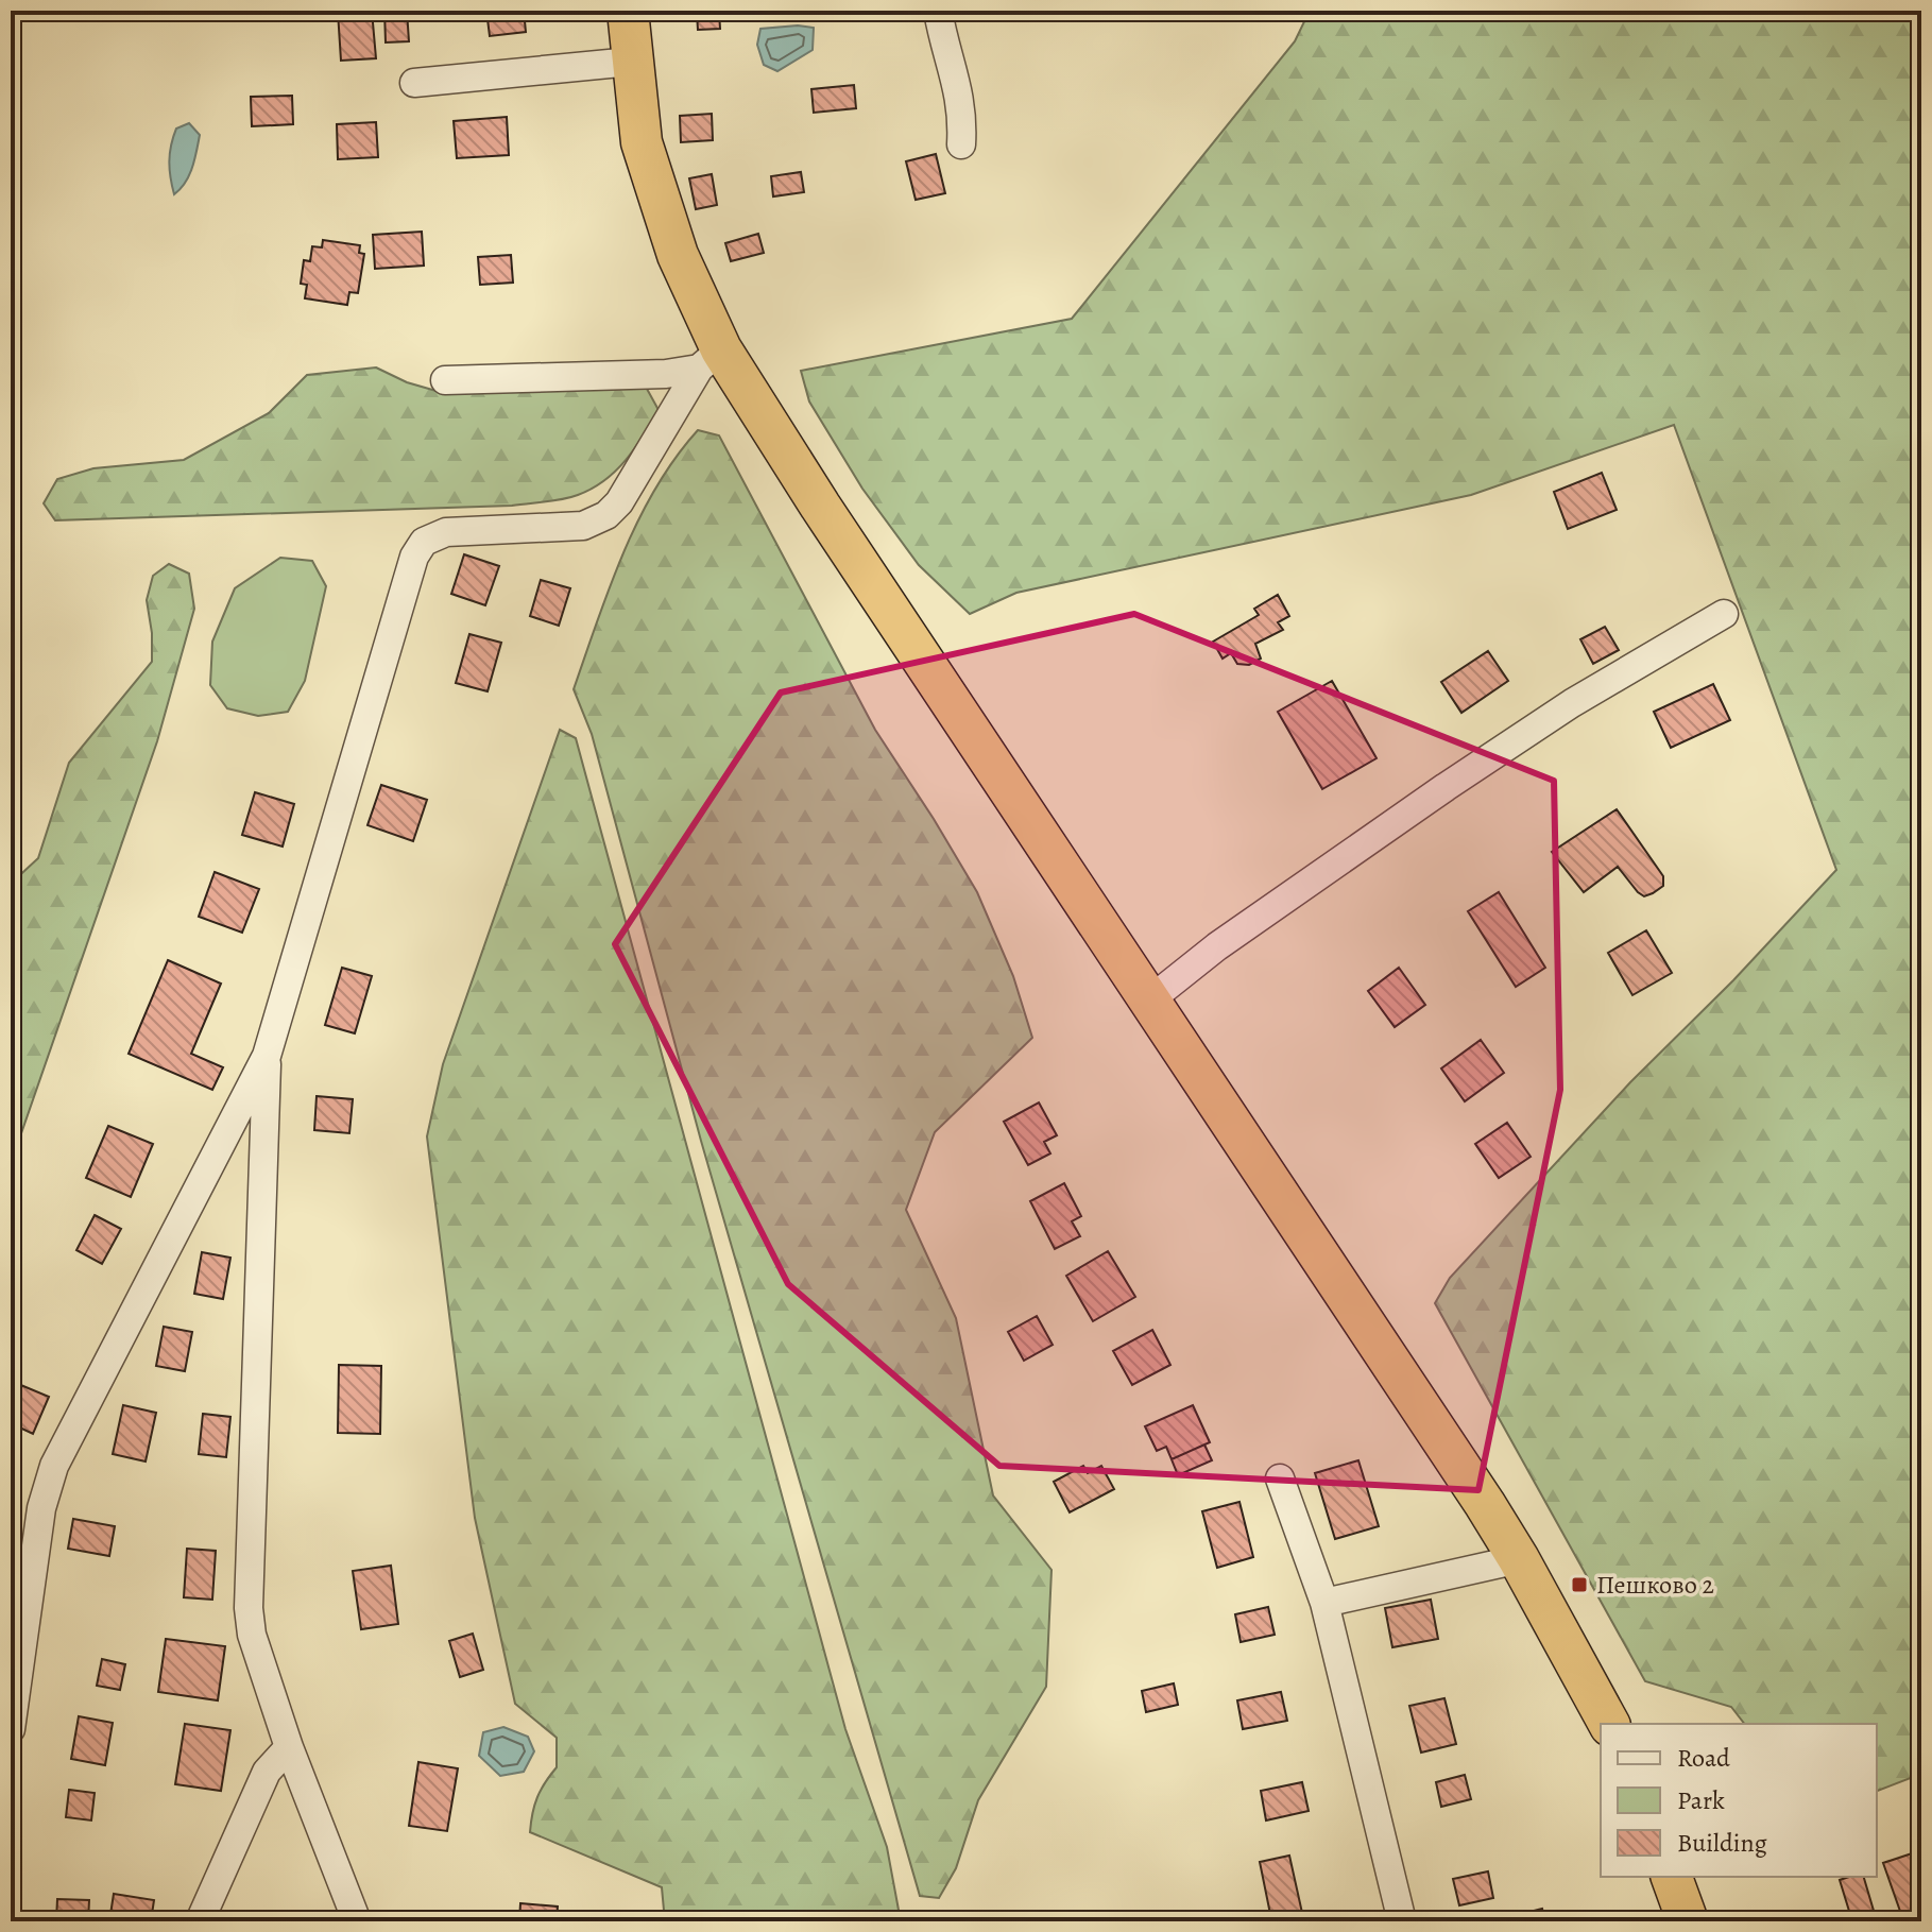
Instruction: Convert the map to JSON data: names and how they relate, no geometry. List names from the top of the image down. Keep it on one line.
{"places":{"transit":["Пешково 2"]},"legend":["Road","Park","Building"]}
